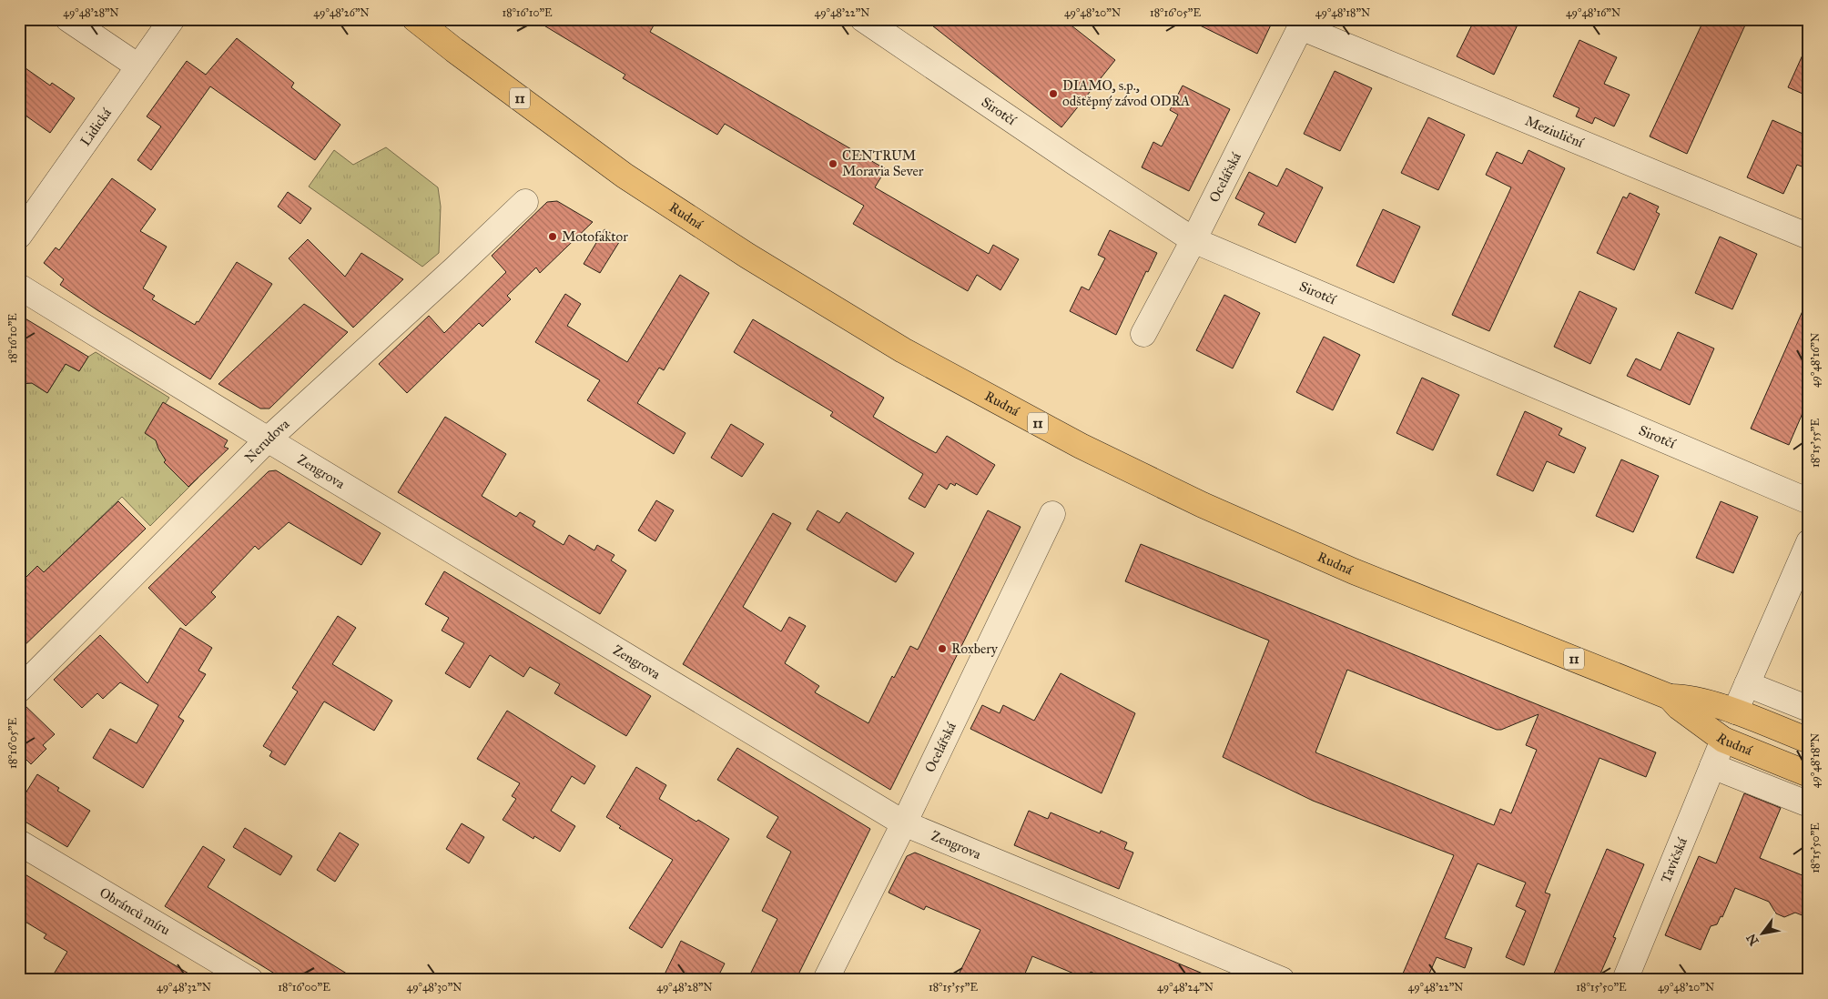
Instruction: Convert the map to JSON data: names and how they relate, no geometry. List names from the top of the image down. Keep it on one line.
{"streets":{"main road":["11","Rudná"],"street":["Sirotčí","Lidická","Meziuliční","Ocelářská","Nerudova","Zengrova","Tavičská","Obránců míru"]},"crossings":[["Sirotčí","Ocelářská"],["Meziuliční","Ocelářská"],["Ocelářská","Zengrova"],["Rudná","Tavičská"],["Nerudova","Zengrova"]],"places":["DIAMO, s.p., odštěpný závod ODRA","CENTRUM Moravia Sever","Motofaktor","Roxbery"],"north":"bottom left","coordinates":["49°48'28\"N","49°48'26\"N","18°16'10\"E","49°48'22\"N","49°48'20\"N","18°16'05\"E","49°48'18\"N","49°48'16\"N","18°15'55\"E","18°15'50\"E","49°48'32\"N","18°16'00\"E","49°48'30\"N","49°48'24\"N"]}
